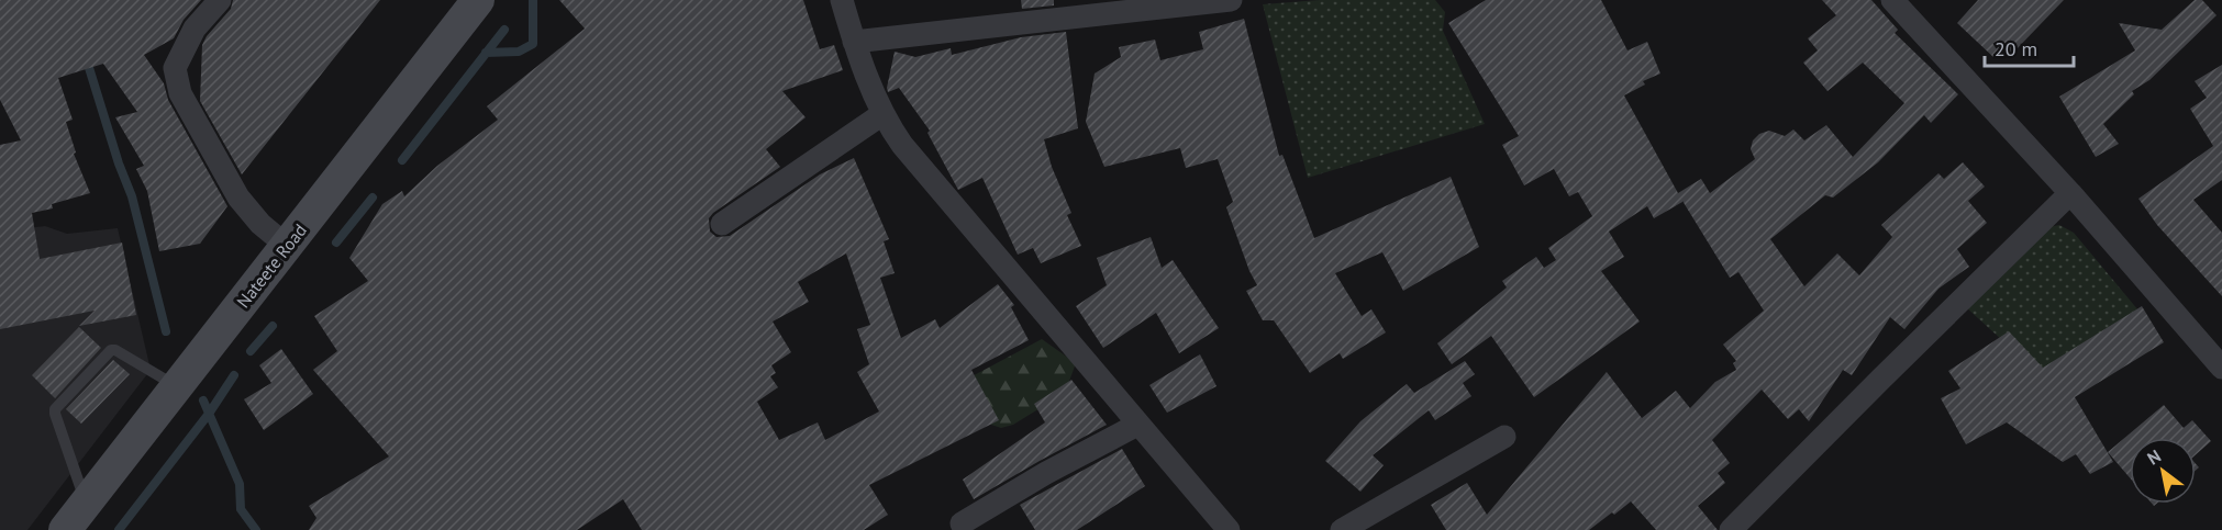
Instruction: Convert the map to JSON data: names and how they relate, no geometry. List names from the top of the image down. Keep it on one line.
{"streets":{"main road":["Nateete Road"]},"scale_bar":"20 m","north":"top left"}
